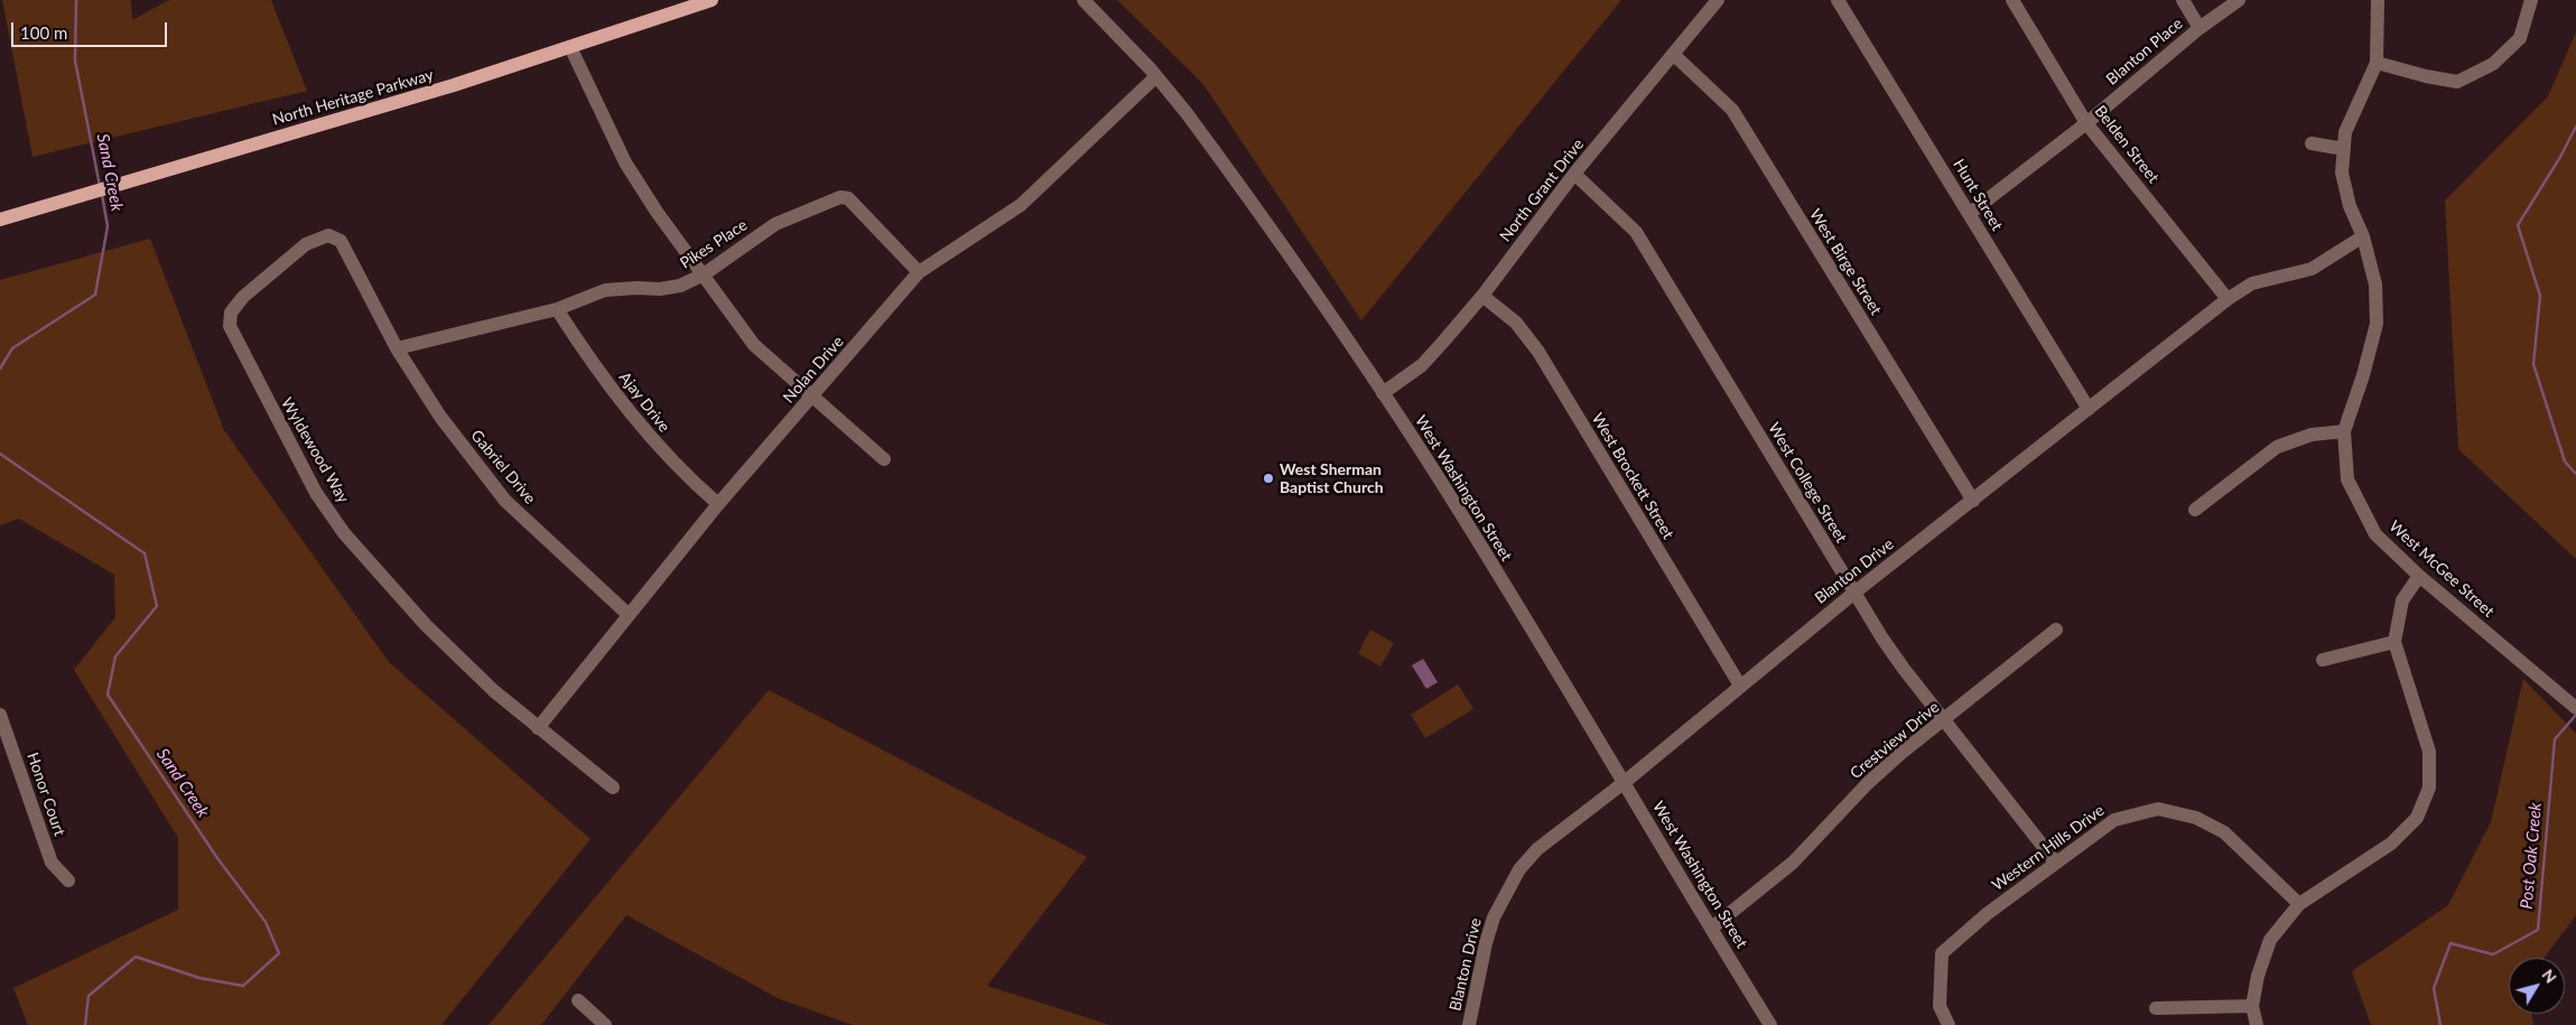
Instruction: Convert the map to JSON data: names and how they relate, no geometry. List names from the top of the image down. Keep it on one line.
{"streets":{"main road":["North Heritage Parkway"],"street":["Blanton Place","Belden Street","North Grant Drive","Hunt Street","Pikes Place","West Birge Street","Nolan Drive","Ajay Drive","Wyldewood Way","Gabriel Drive","West Brockett Street","West College Street","West Washington Street","West McGee Street","Blanton Drive","Crestview Drive","Honor Court","Western Hills Drive"]},"crossings":[["Blanton Place","Belden Street"],["Blanton Place","Hunt Street"],["Belden Street","Blanton Drive"],["North Grant Drive","West Birge Street"],["North Grant Drive","West Brockett Street"],["North Grant Drive","West College Street"],["North Grant Drive","West Washington Street"],["Hunt Street","Blanton Drive"],["Pikes Place","Nolan Drive"],["Pikes Place","Ajay Drive"],["Pikes Place","Wyldewood Way"],["Pikes Place","Gabriel Drive"],["West Birge Street","Blanton Drive"],["Nolan Drive","Ajay Drive"],["Nolan Drive","Wyldewood Way"],["Nolan Drive","Gabriel Drive"],["Nolan Drive","West Washington Street"],["Wyldewood Way","Gabriel Drive"],["West Brockett Street","Blanton Drive"],["West College Street","Blanton Drive"],["West College Street","Crestview Drive"],["West College Street","Western Hills Drive"],["West Washington Street","Blanton Drive"],["West Washington Street","Crestview Drive"],["West McGee Street","Blanton Drive"]],"water":["Sand Creek","Post Oak Creek"],"places":["West Sherman Baptist Church"],"scale_bar":"100 m","north":"top right"}
